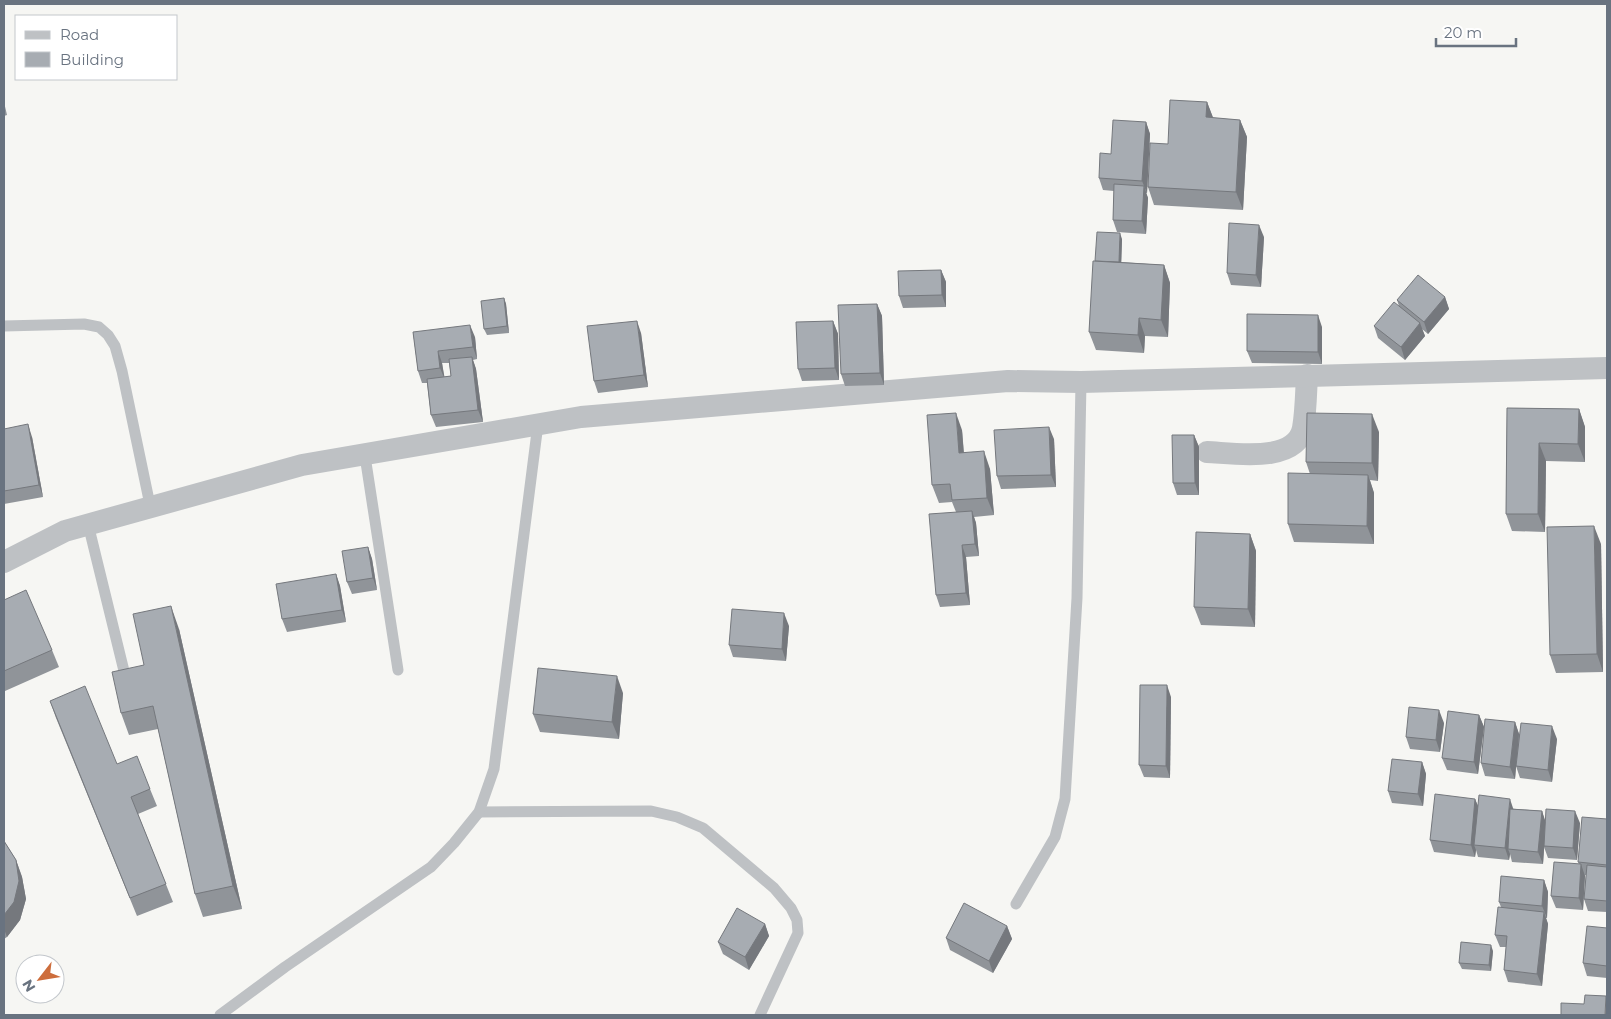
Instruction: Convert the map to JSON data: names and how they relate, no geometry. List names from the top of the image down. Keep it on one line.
{"legend":["Road","Building"],"scale_bar":"20 m","north":"bottom left"}
